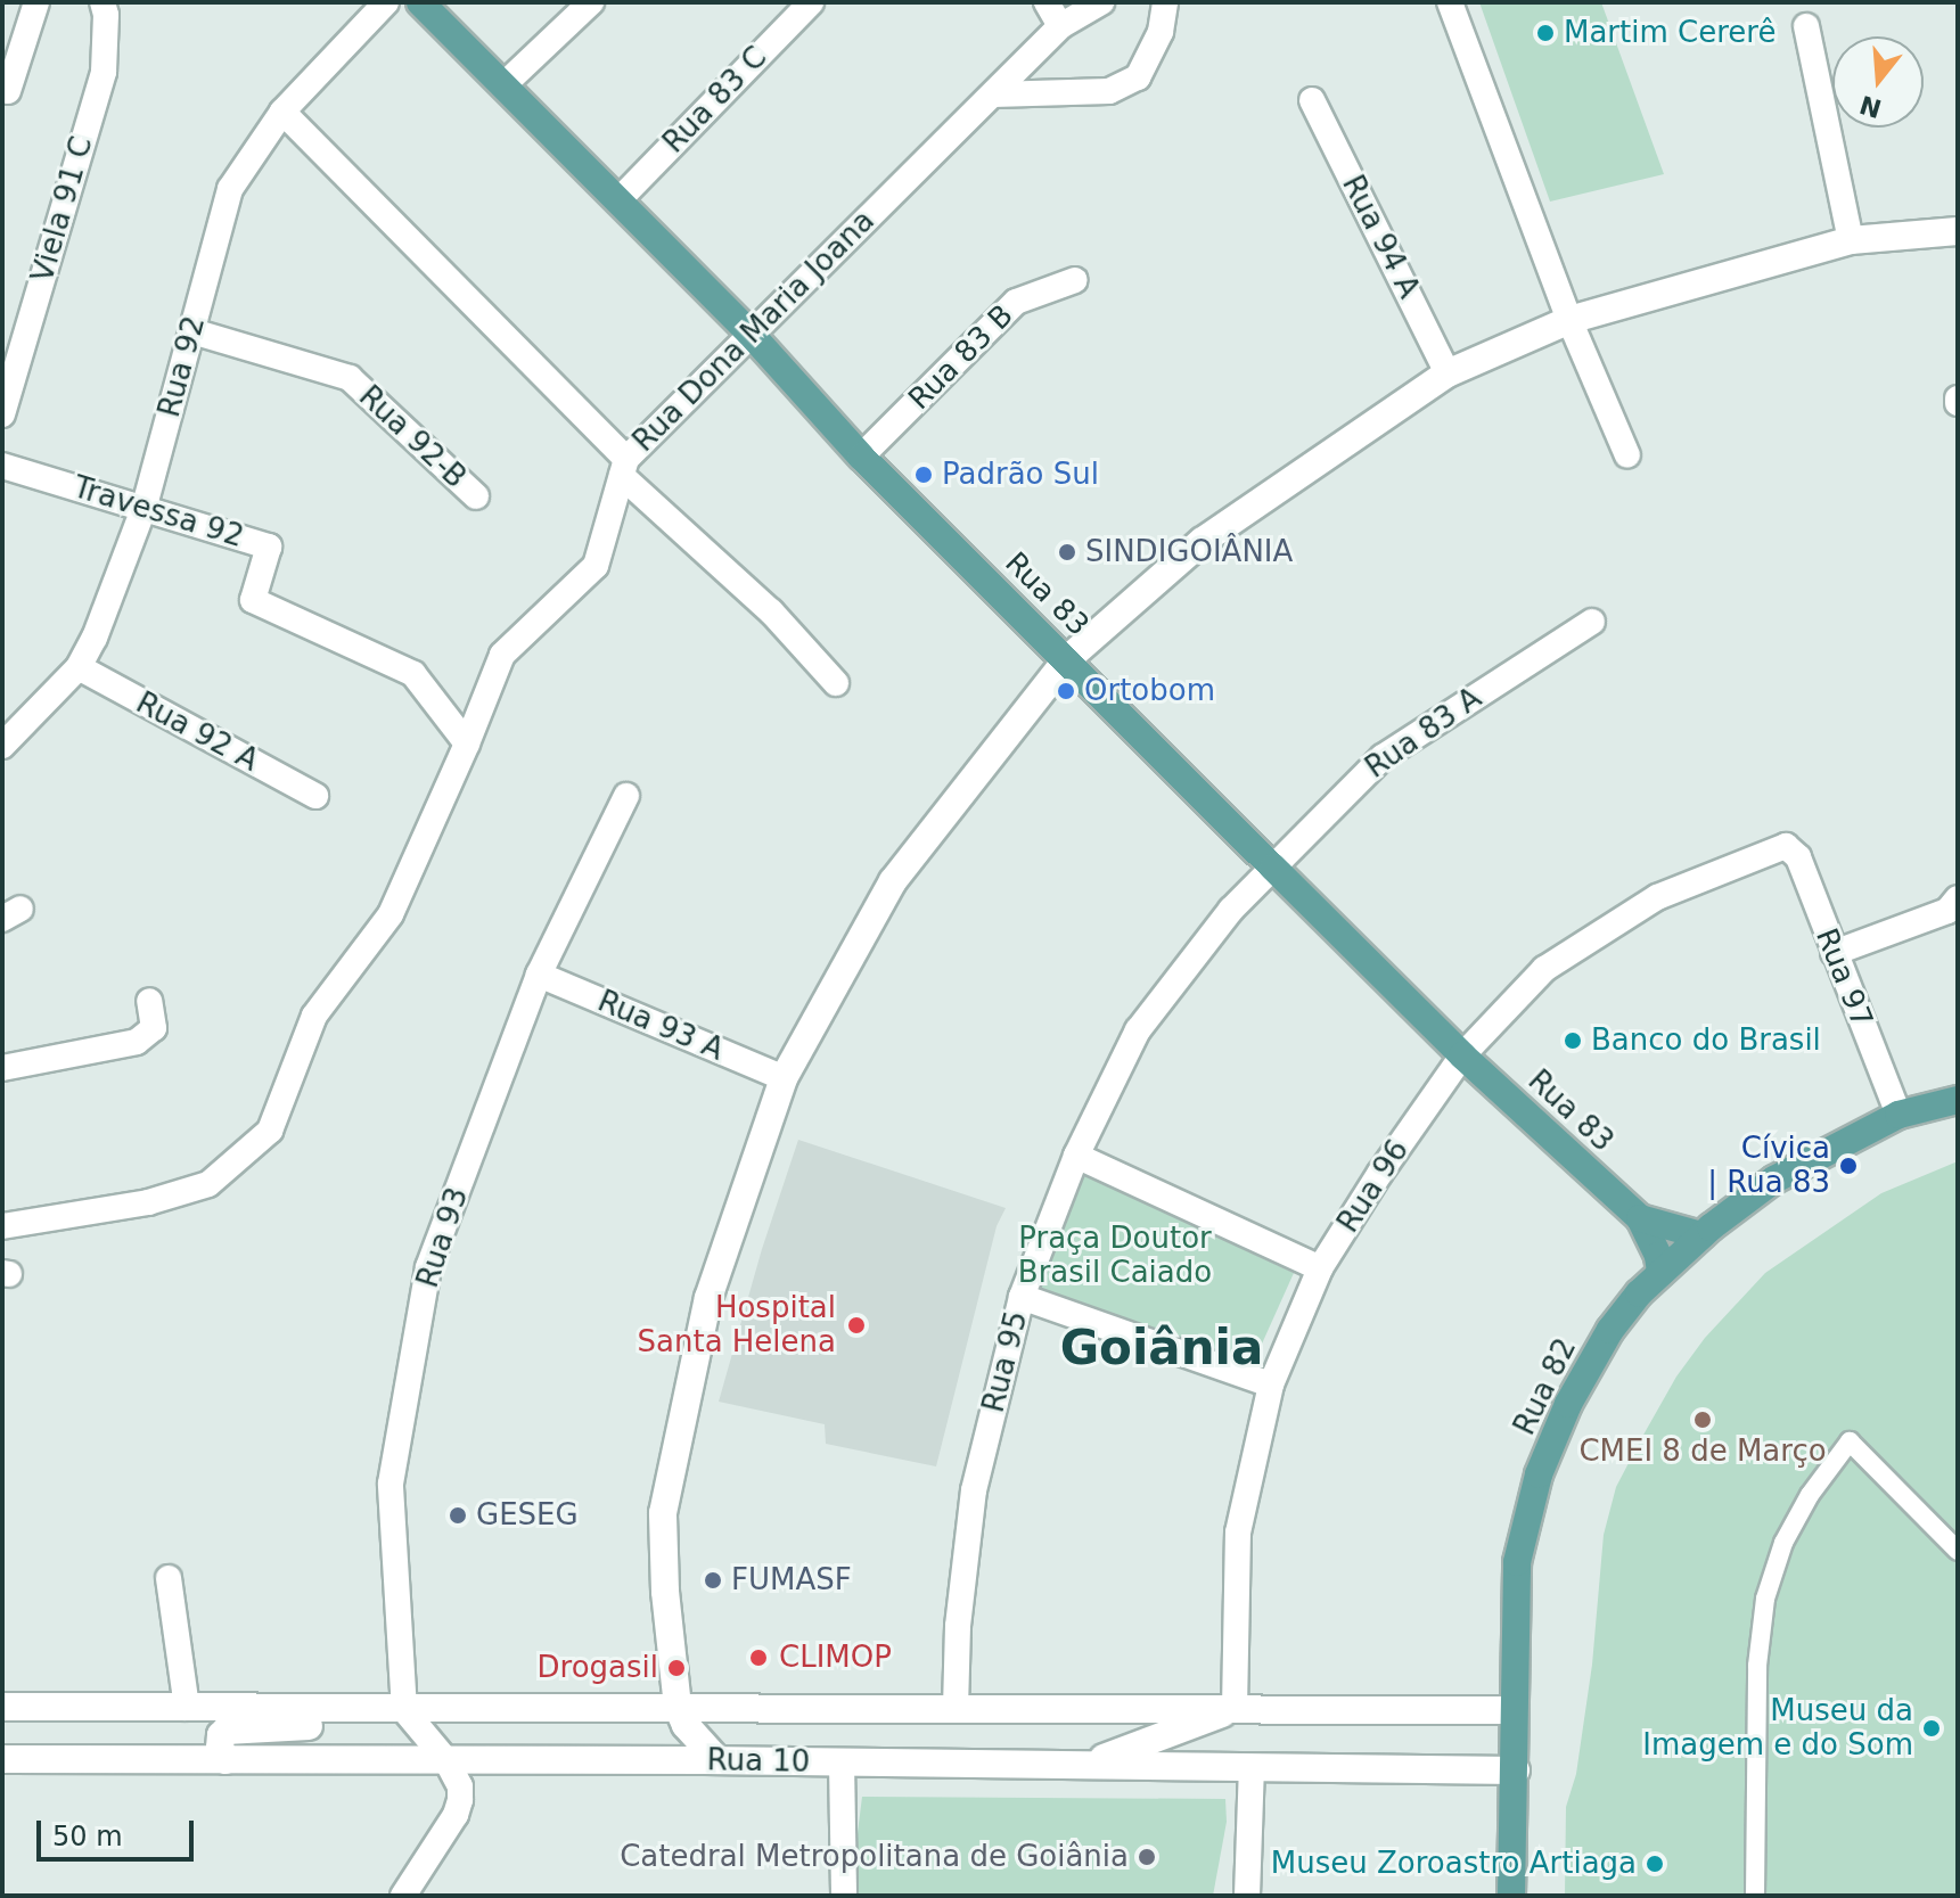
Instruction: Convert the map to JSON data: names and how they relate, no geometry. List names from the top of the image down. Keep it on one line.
{"streets":{"main road":["Rua 83","Rua 82","Rua 10"],"street":["Rua 83 C","Viela 91 C","Rua 94 A","Rua Dona Maria Joana","Rua 83 B","Rua 92","Rua 92-B","Travessa 92","Rua 92 A","Rua 83 A","Rua 97","Rua 93 A","Rua 96","Rua 93","Rua 95"]},"crossings":[["Rua 83 C","Rua 83"],["Rua Dona Maria Joana","Travessa 92"],["Rua Dona Maria Joana","Rua 83"],["Rua 83 B","Rua 83"],["Rua 92","Rua 92-B"],["Rua 92","Travessa 92"],["Rua 92","Rua 92 A"],["Rua 83","Rua 83 A"],["Rua 83","Rua 96"],["Rua 83","Rua 95"],["Rua 83","Rua 82"],["Rua 83 A","Rua 95"],["Rua 97","Rua 96"],["Rua 97","Rua 82"],["Rua 93 A","Rua 93"],["Rua 96","Rua 10"],["Rua 93","Rua 10"],["Rua 95","Rua 10"],["Rua 82","Rua 10"]],"districts":["Goiânia"],"parks":["Praça Doutor Brasil Caiado"],"places":["Martim Cererê","Padrão Sul","SINDIGOIÂNIA","Ortobom","Banco do Brasil","Cívica | Rua 83","Hospital Santa Helena","CMEI 8 de Março","GESEG","FUMASF","CLIMOP","Drogasil","Museu da Imagem e do Som","Catedral Metropolitana de Goiânia","Museu Zoroastro Artiaga"],"scale_bar":"50 m","north":"bottom"}
